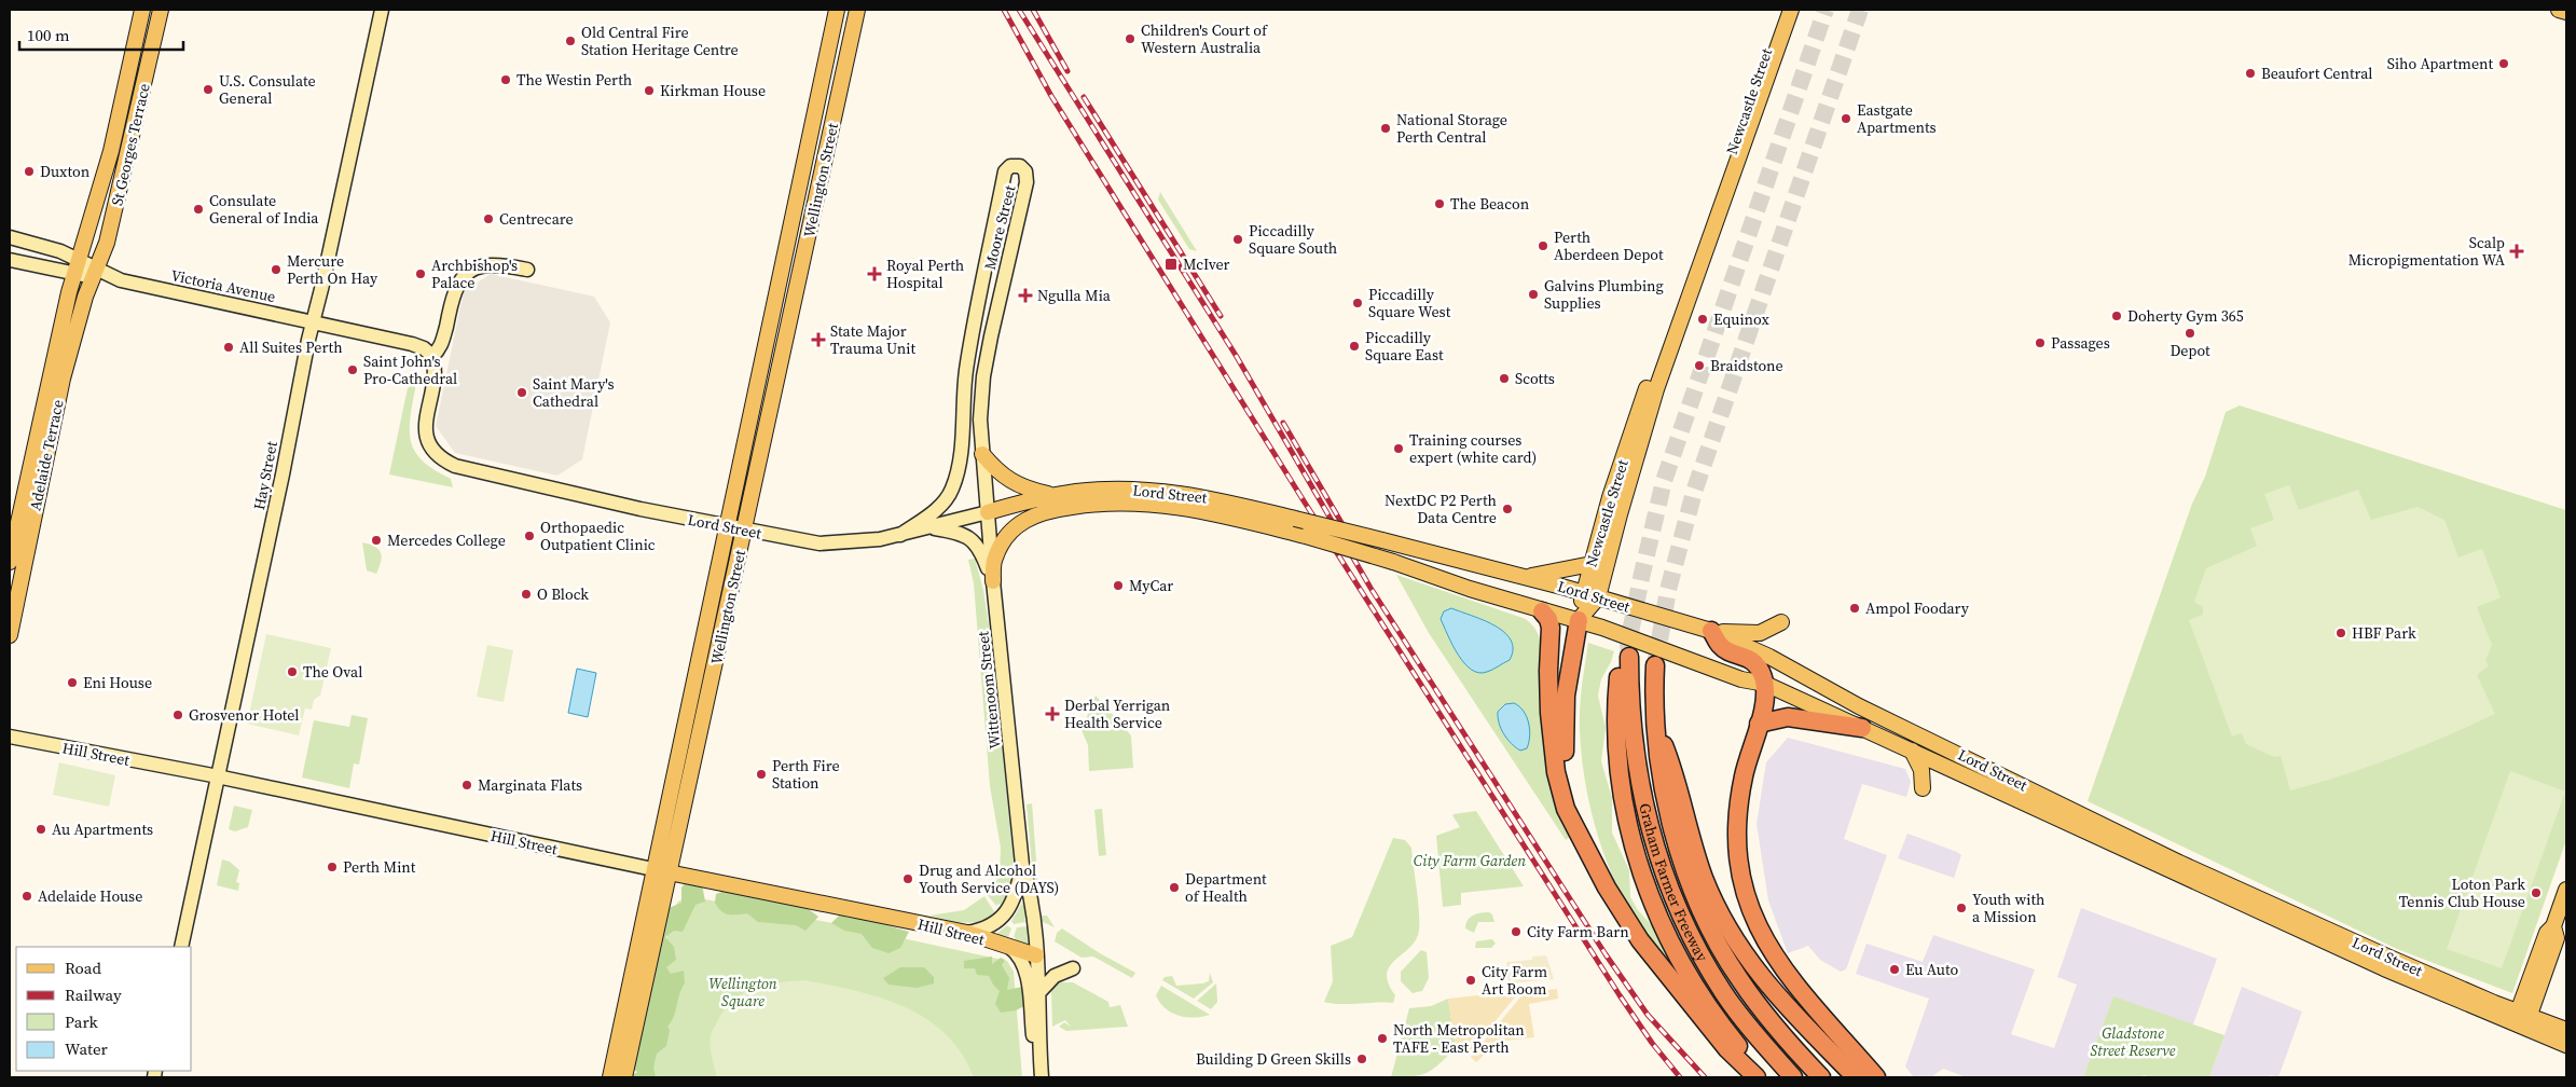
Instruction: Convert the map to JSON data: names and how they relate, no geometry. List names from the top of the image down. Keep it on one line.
{"streets":{"highway":["Graham Farmer Freeway"],"main road":["Newcastle Street","St Georges Terrace","Wellington Street","Moore Street","Victoria Avenue","Adelaide Terrace","Hay Street","Lord Street","Wittenoom Street","Hill Street"]},"crossings":[["Newcastle Street","Lord Street"],["St Georges Terrace","Victoria Avenue"],["St Georges Terrace","Adelaide Terrace"],["Wellington Street","Lord Street"],["Wellington Street","Hill Street"],["Moore Street","Lord Street"],["Moore Street","Wittenoom Street"],["Victoria Avenue","Adelaide Terrace"],["Victoria Avenue","Hay Street"],["Victoria Avenue","Lord Street"],["Hay Street","Hill Street"],["Lord Street","Wittenoom Street"],["Wittenoom Street","Hill Street"]],"parks":["City Farm Garden","Wellington Square","Gladstone Street Reserve"],"places":{"other":["Children's Court of Western Australia","Old Central Fire Station Heritage Centre","Siho Apartment","Beaufort Central","The Westin Perth","U.S. Consulate General","Kirkman House","Eastgate Apartments","National Storage Perth Central","Duxton","The Beacon","Consulate General of India","Centrecare","Piccadilly Square South","Perth Aberdeen Depot","Mercure Perth On Hay","Archbishop's Palace","Galvins Plumbing Supplies","Piccadilly Square West","Doherty Gym 365","Equinox","Depot","Passages","Piccadilly Square East","All Suites Perth","Braidstone","Saint John's Pro-Cathedral","Scotts","Saint Mary's Cathedral","Training courses expert (white card)","NextDC P2 Perth Data Centre","Orthopaedic Outpatient Clinic","Mercedes College","MyCar","O Block","Ampol Foodary","HBF Park","The Oval","Eni House","Grosvenor Hotel","Perth Fire Station","Marginata Flats","Au Apartments","Perth Mint","Drug and Alcohol Youth Service (DAYS)","Department of Health","Loton Park Tennis Club House","Adelaide House","Youth with a Mission","City Farm Barn","Eu Auto","City Farm Art Room","North Metropolitan TAFE - East Perth","Building D Green Skills"],"health":["Scalp Micropigmentation WA","Royal Perth Hospital","Ngulla Mia","State Major Trauma Unit","Derbal Yerrigan Health Service"],"transit":["McIver"]},"legend":["Road","Railway","Park","Water"],"scale_bar":"100 m"}
